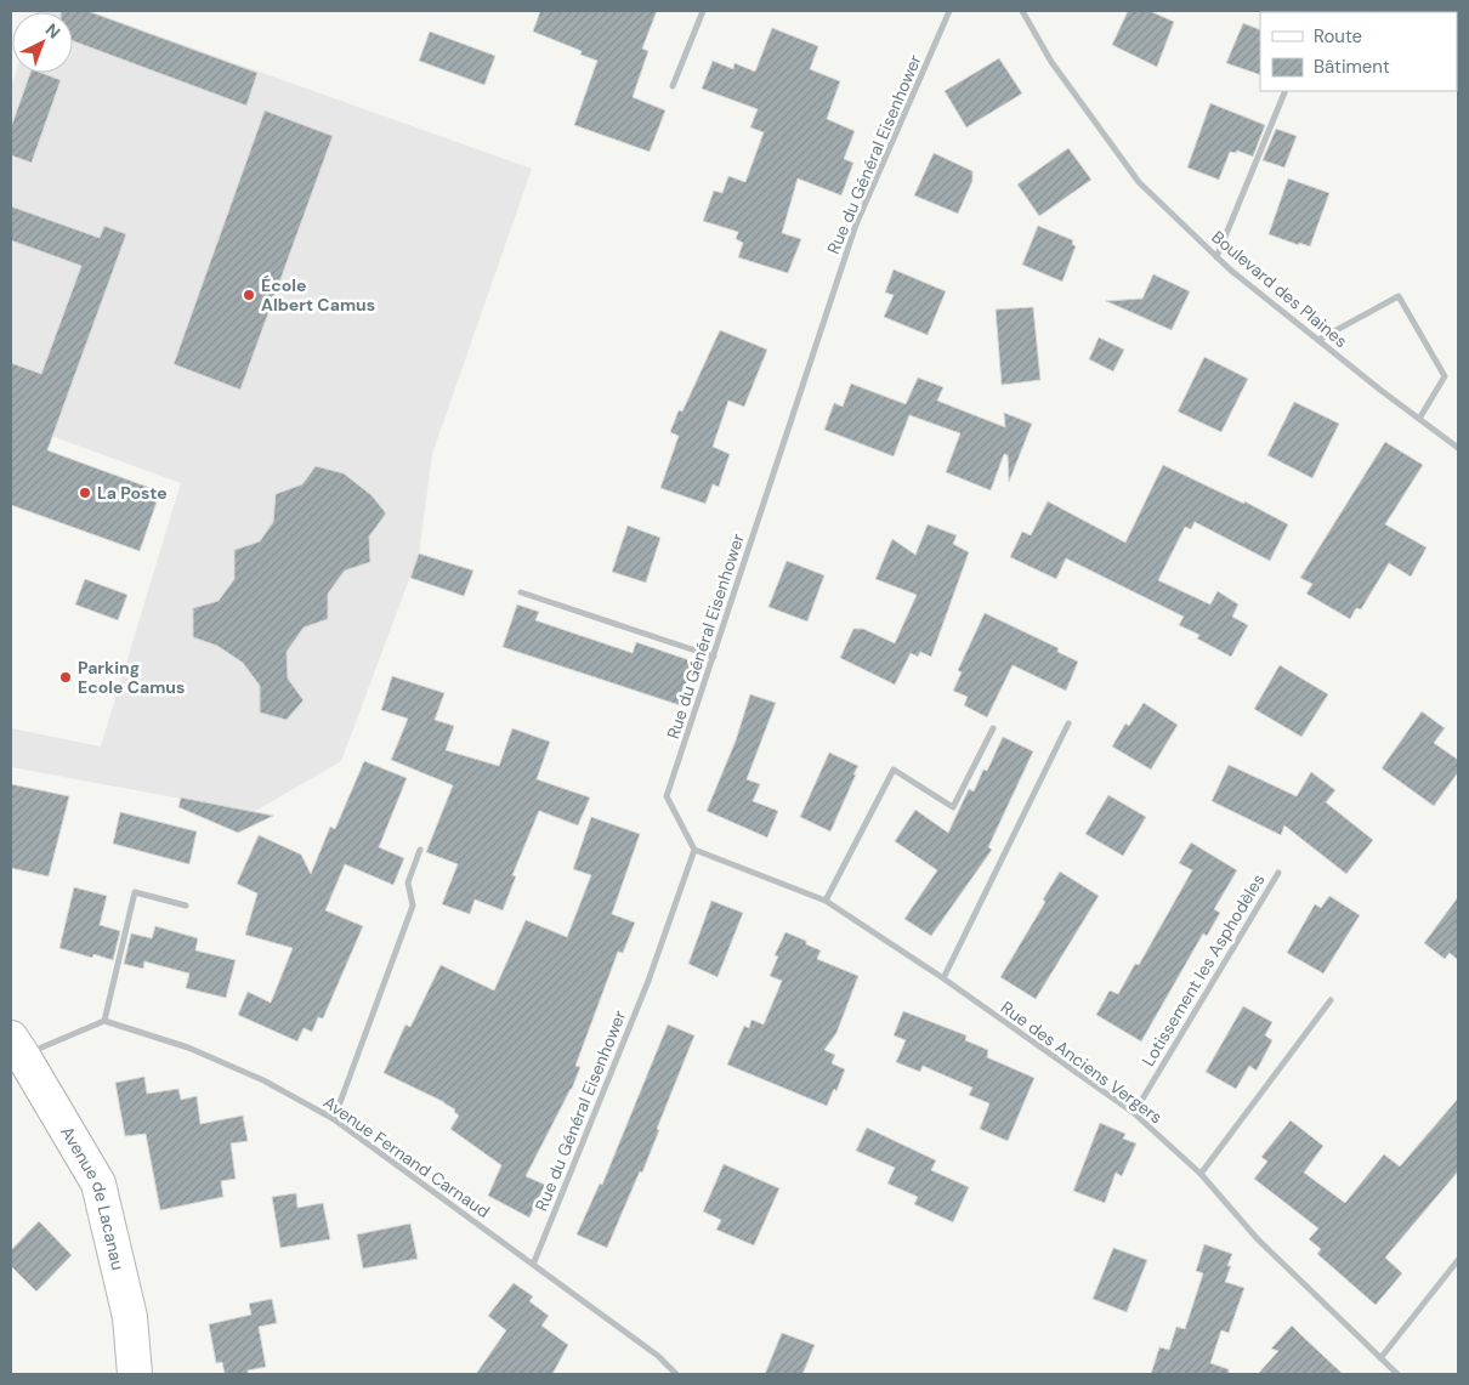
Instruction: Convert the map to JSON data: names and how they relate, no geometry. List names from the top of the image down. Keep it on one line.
{"streets":{"street":["Rue du Général Eisenhower","Boulevard des Plaines","Lotissement les Asphodèles","Rue des Anciens Vergers","Avenue Fernand Carnaud","Avenue de Lacanau"]},"crossings":[["Rue du Général Eisenhower","Rue des Anciens Vergers"],["Rue du Général Eisenhower","Avenue Fernand Carnaud"],["Lotissement les Asphodèles","Rue des Anciens Vergers"]],"places":["École Albert Camus","La Poste","Parking Ecole Camus"],"legend":["Route","Bâtiment"],"north":"top right"}
